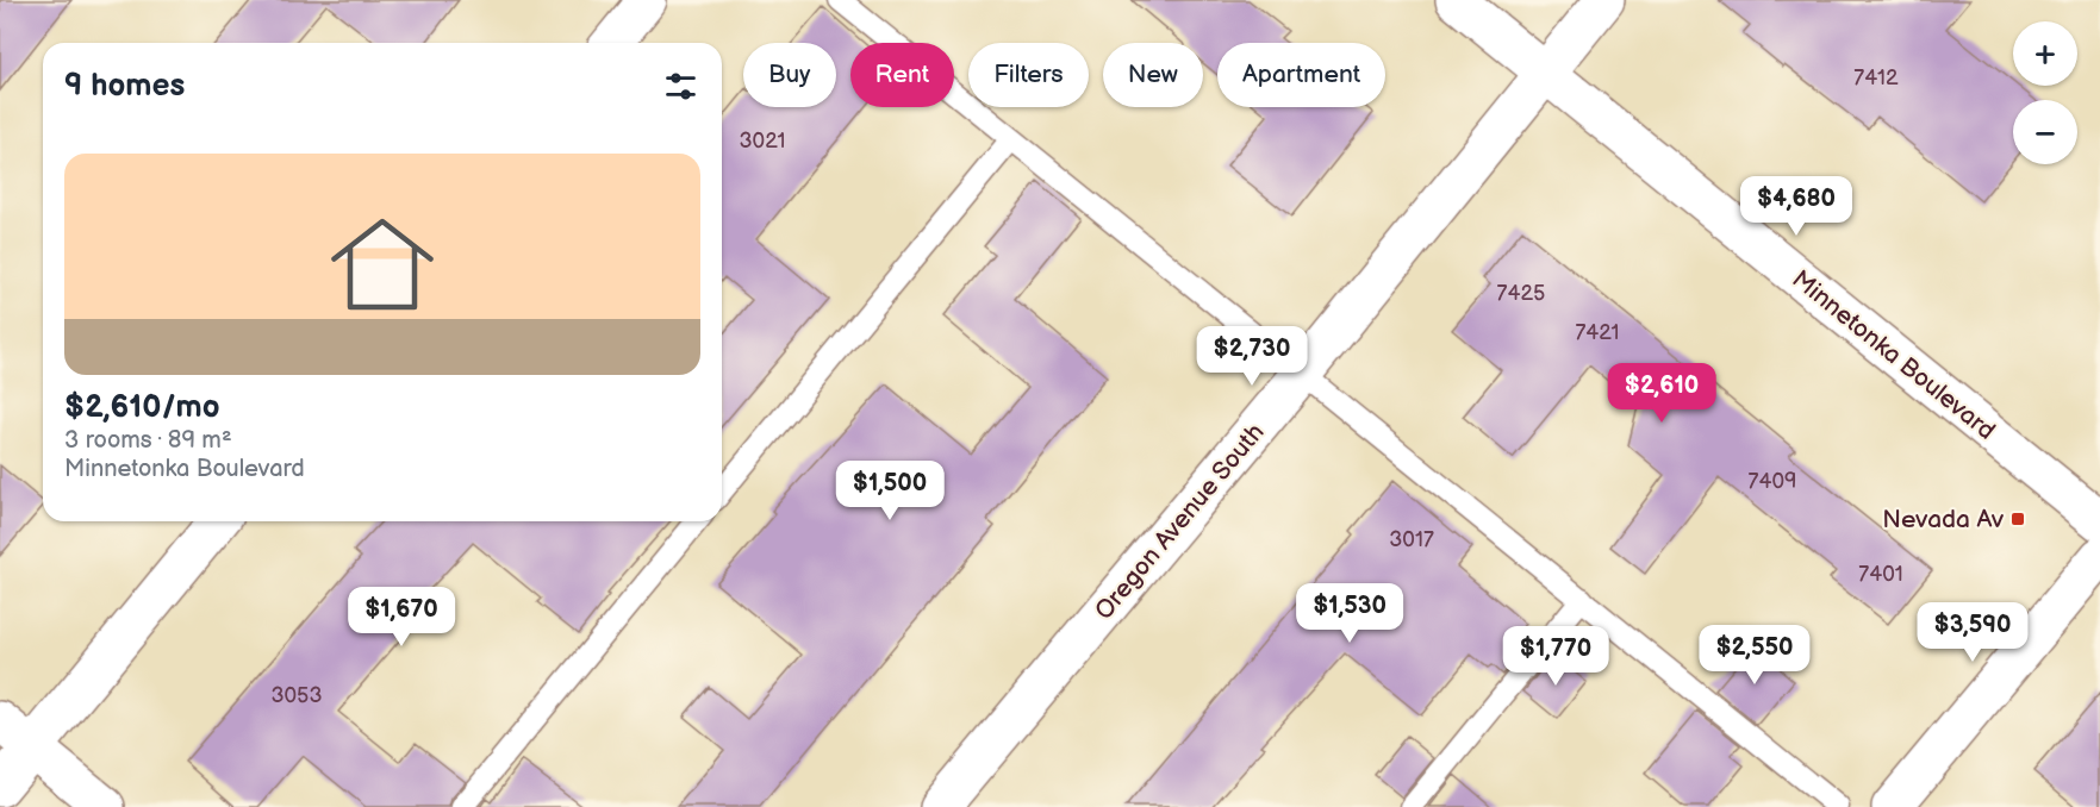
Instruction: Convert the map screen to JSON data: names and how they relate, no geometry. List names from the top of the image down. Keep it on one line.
{"streets":{"street":["Minnetonka Boulevard","Oregon Avenue South"]},"crossings":[["Minnetonka Boulevard","Oregon Avenue South"]],"places":{"transit":["Nevada Av"]},"house_numbers":["7412","3021","7425","7421","7409","3017","7401","3053"],"page":{"map_buttons":["+","−"],"chip":["Buy","Rent","Filters","New","Apartment"],"heading":"9 homes","list":[{"name":"$2,610/mo","note":"3 rooms · 89 m² · Minnetonka Boulevard"}],"price":["$4,680","$2,730","$2,610","$1,500","$1,530","$1,670","$3,590","$2,550","$1,770"]}}
